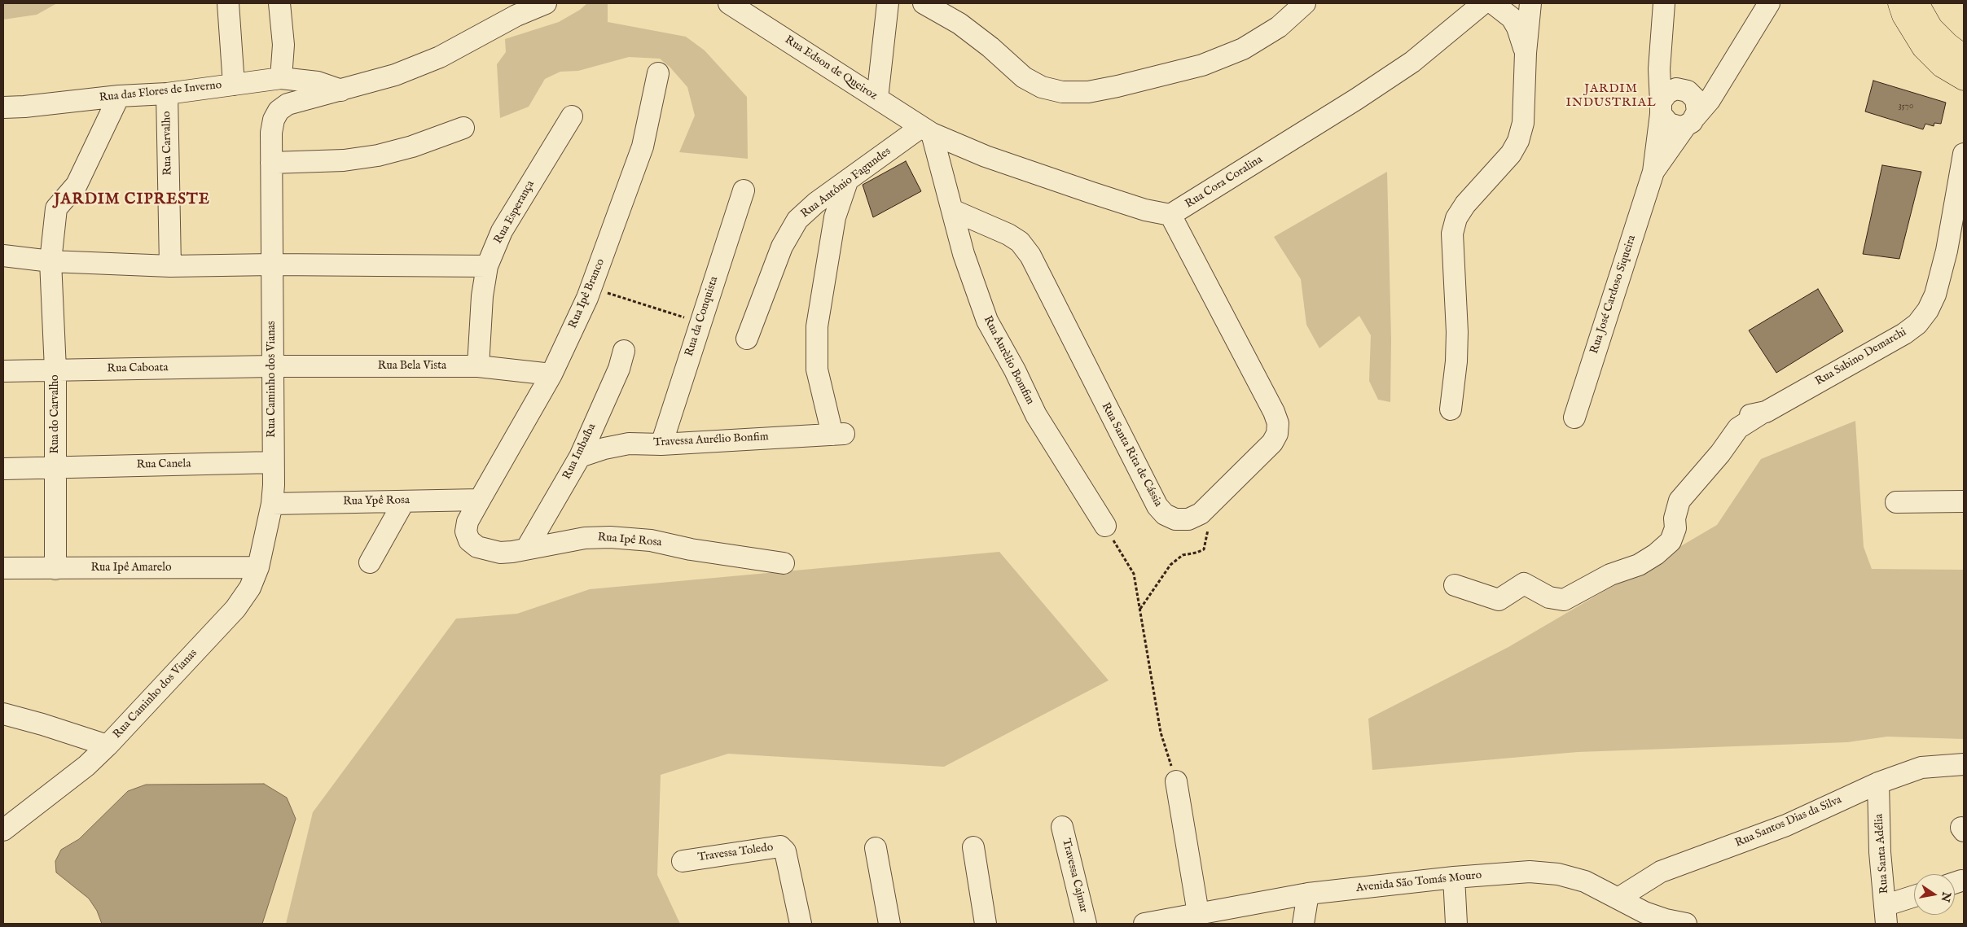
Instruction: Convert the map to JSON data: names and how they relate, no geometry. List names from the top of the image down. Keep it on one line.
{"streets":{"street":["Rua Edson de Queiroz","Rua das Flores de Inverno","Rua Carvalho","Rua Cora Coralina","Rua Antônio Fagundes","Rua Esperança","Rua Ipê Branco","Rua José Cardoso Siqueira","Rua da Conquista","Rua Sabino Demarchi","Rua Aurèlio Bomfim","Rua Bela Vista","Rua Caboata","Rua Caminho dos Vianas","Rua do Carvalho","Travessa Aurélio Bonfim","Rua Imbaíba","Rua Santa Rita de Cássia","Rua Canela","Rua Ypê Rosa","Rua Ipê Rosa","Rua Ipê Amarelo","Rua Santos Dias da Silva","Travessa Toledo","Rua Santa Adélia","Travessa Cajmar","Avenida São Tomás Mouro"]},"crossings":[["Rua Edson de Queiroz","Rua Antônio Fagundes"],["Rua Edson de Queiroz","Rua Aurèlio Bomfim"],["Rua das Flores de Inverno","Rua Carvalho"],["Rua das Flores de Inverno","Rua Caminho dos Vianas"],["Rua das Flores de Inverno","Rua do Carvalho"],["Rua Cora Coralina","Rua Santa Rita de Cássia"],["Rua Antônio Fagundes","Rua Aurèlio Bomfim"],["Rua Antônio Fagundes","Travessa Aurélio Bonfim"],["Rua Esperança","Rua Bela Vista"],["Rua Ipê Branco","Rua Bela Vista"],["Rua Ipê Branco","Rua Ypê Rosa"],["Rua Ipê Branco","Rua Ipê Rosa"],["Rua da Conquista","Travessa Aurélio Bonfim"],["Rua Aurèlio Bomfim","Rua Santa Rita de Cássia"],["Rua Bela Vista","Rua Caboata"],["Rua Bela Vista","Rua Caminho dos Vianas"],["Rua Caboata","Rua Caminho dos Vianas"],["Rua Caboata","Rua do Carvalho"],["Rua Caminho dos Vianas","Rua Canela"],["Rua Caminho dos Vianas","Rua Ypê Rosa"],["Rua Caminho dos Vianas","Rua Ipê Amarelo"],["Rua do Carvalho","Rua Canela"],["Rua do Carvalho","Rua Ipê Amarelo"],["Travessa Aurélio Bonfim","Rua Imbaíba"],["Rua Imbaíba","Rua Ipê Rosa"],["Rua Santos Dias da Silva","Rua Santa Adélia"],["Rua Santos Dias da Silva","Avenida São Tomás Mouro"]],"districts":["JARDIM INDUSTRIAL","JARDIM CIPRESTE"],"house_numbers":["3570"],"north":"right"}
